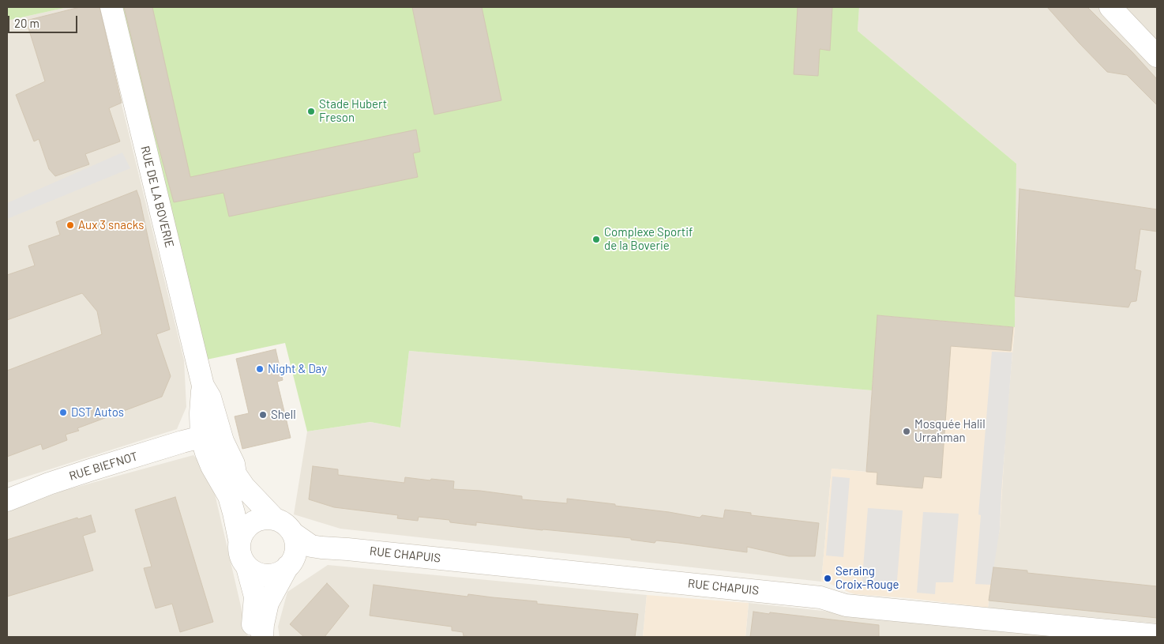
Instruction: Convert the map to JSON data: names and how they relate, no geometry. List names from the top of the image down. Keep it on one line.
{"streets":{"street":["RUE DE LA BOVERIE","RUE BIEFNOT","RUE CHAPUIS"]},"crossings":[["RUE DE LA BOVERIE","RUE BIEFNOT"],["RUE DE LA BOVERIE","RUE CHAPUIS"]],"places":["Stade Hubert Freson","Aux 3 snacks","Complexe Sportif de la Boverie","Night & Day","DST Autos","Shell","Mosquée Halil Urrahman","Seraing Croix-Rouge"],"scale_bar":"20 m"}
